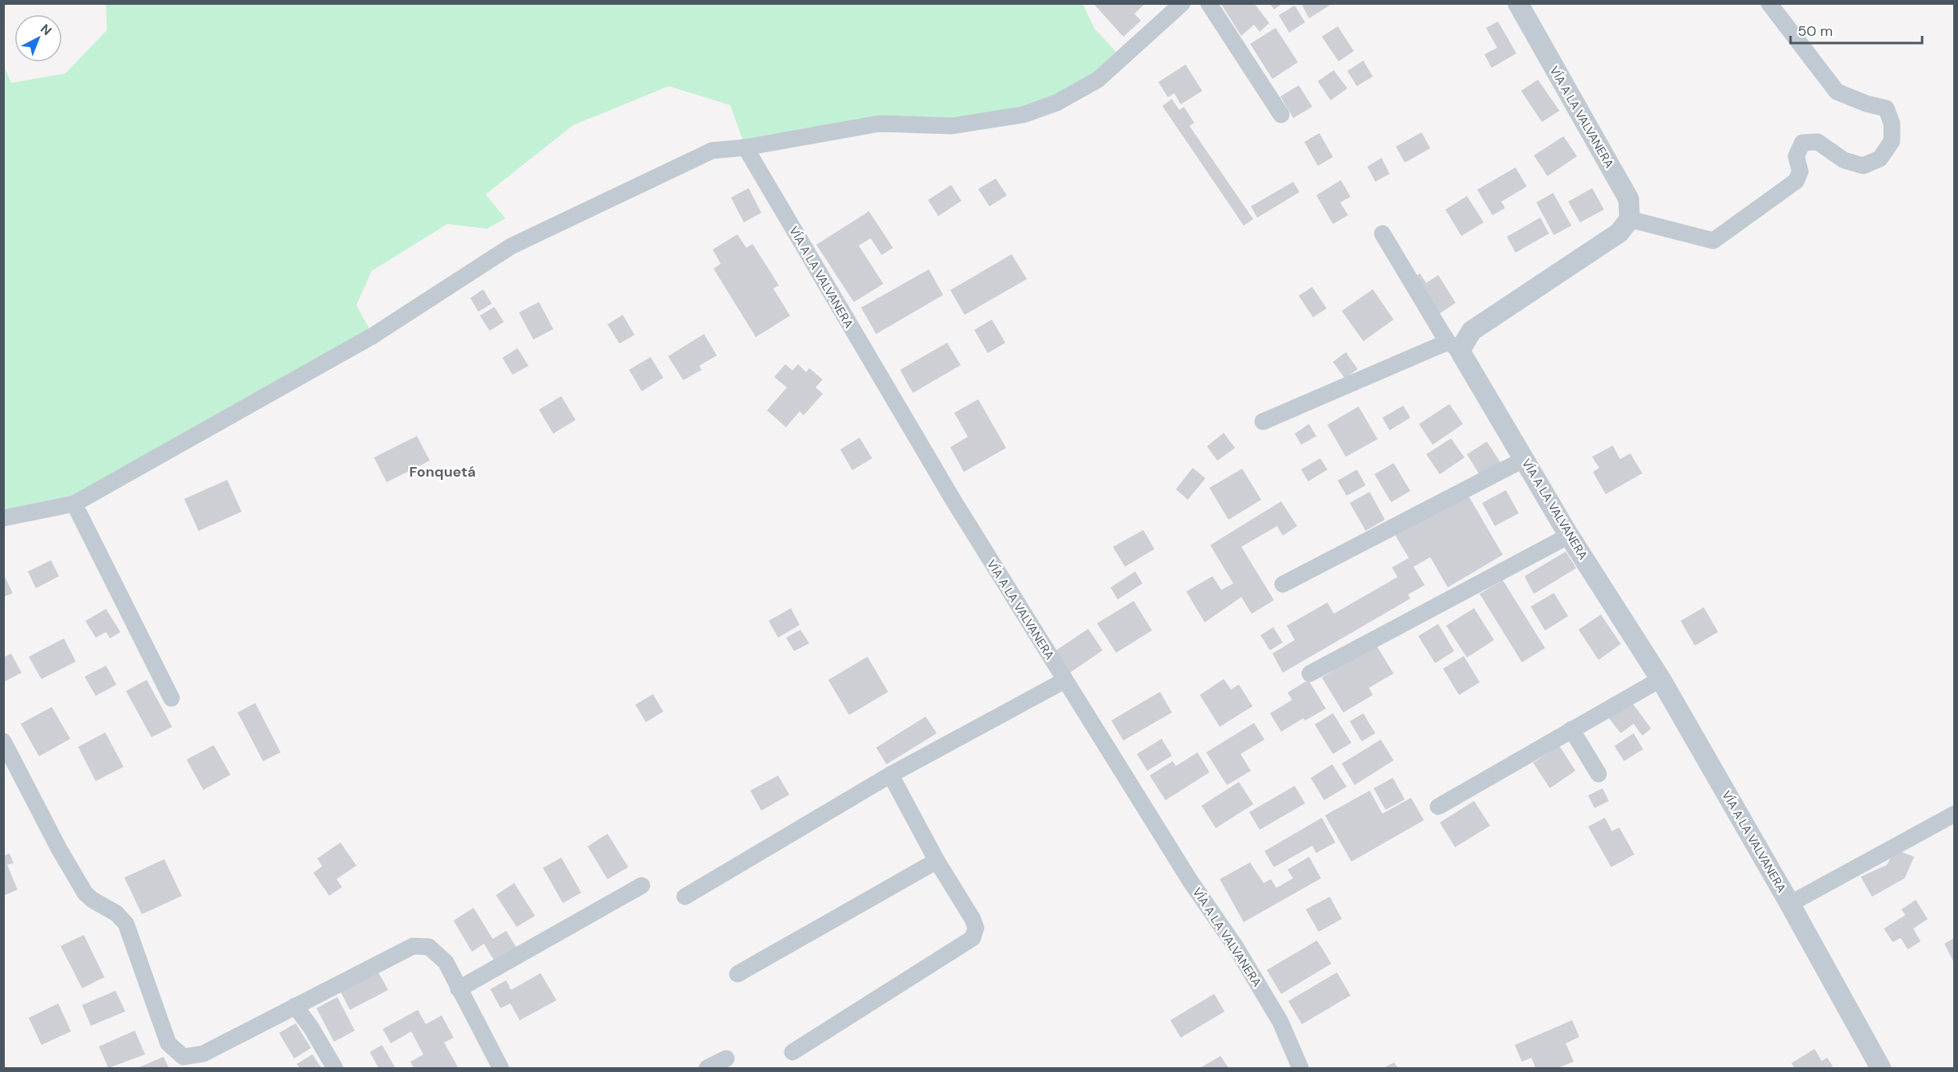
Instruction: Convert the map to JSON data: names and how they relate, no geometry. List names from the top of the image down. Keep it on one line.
{"streets":{"street":["VÍA A LA VALVANERA"]},"districts":["Fonquetá"],"scale_bar":"50 m","north":"top right"}
